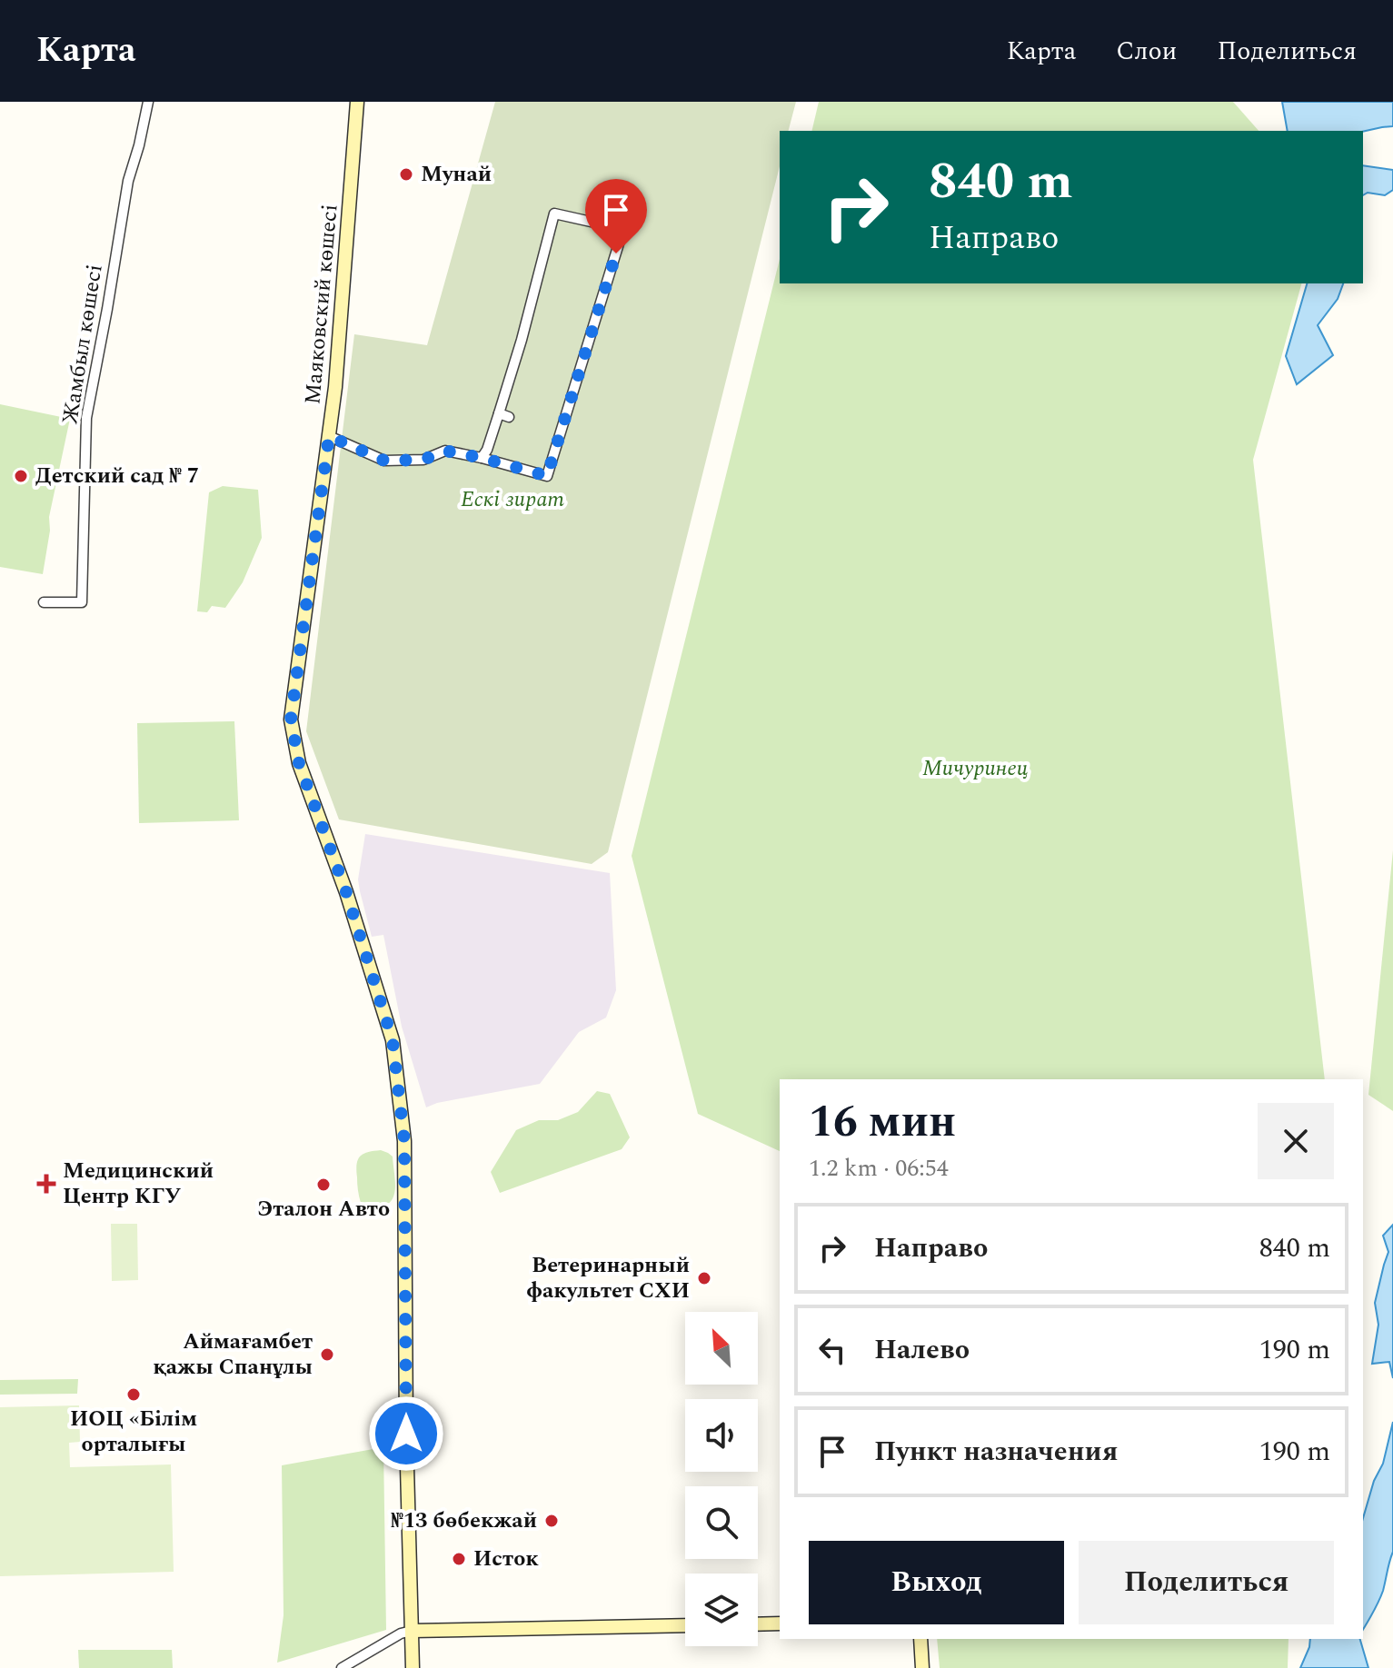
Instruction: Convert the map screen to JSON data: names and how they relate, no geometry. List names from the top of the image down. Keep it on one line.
{"streets":{"main road":["Маяковский көшесі"],"street":["Жамбыл көшесі"]},"parks":["Ескі зират","Мичуринец"],"places":{"other":["Мунай","Детский сад № 7","Эталон Авто","Ветеринарный факультет СХИ","Аймағамбет қажы Спанұлы","ИОЦ «Білім орталығы","№13 бөбекжай","Исток"],"health":["Медицинский Центр КГУ"]},"north":"top left","page":{"header":"Карта","nav":["Карта","Слои","Поделиться"],"turn":["840 m","Направо"],"heading":["16 мин","1.2 km · 06:54"],"list":[{"name":"Направо","value":"840 m"},{"name":"Налево","value":"190 m"},{"name":"Пункт назначения","value":"190 m"}],"buttons":["Выход","Поделиться"]}}
